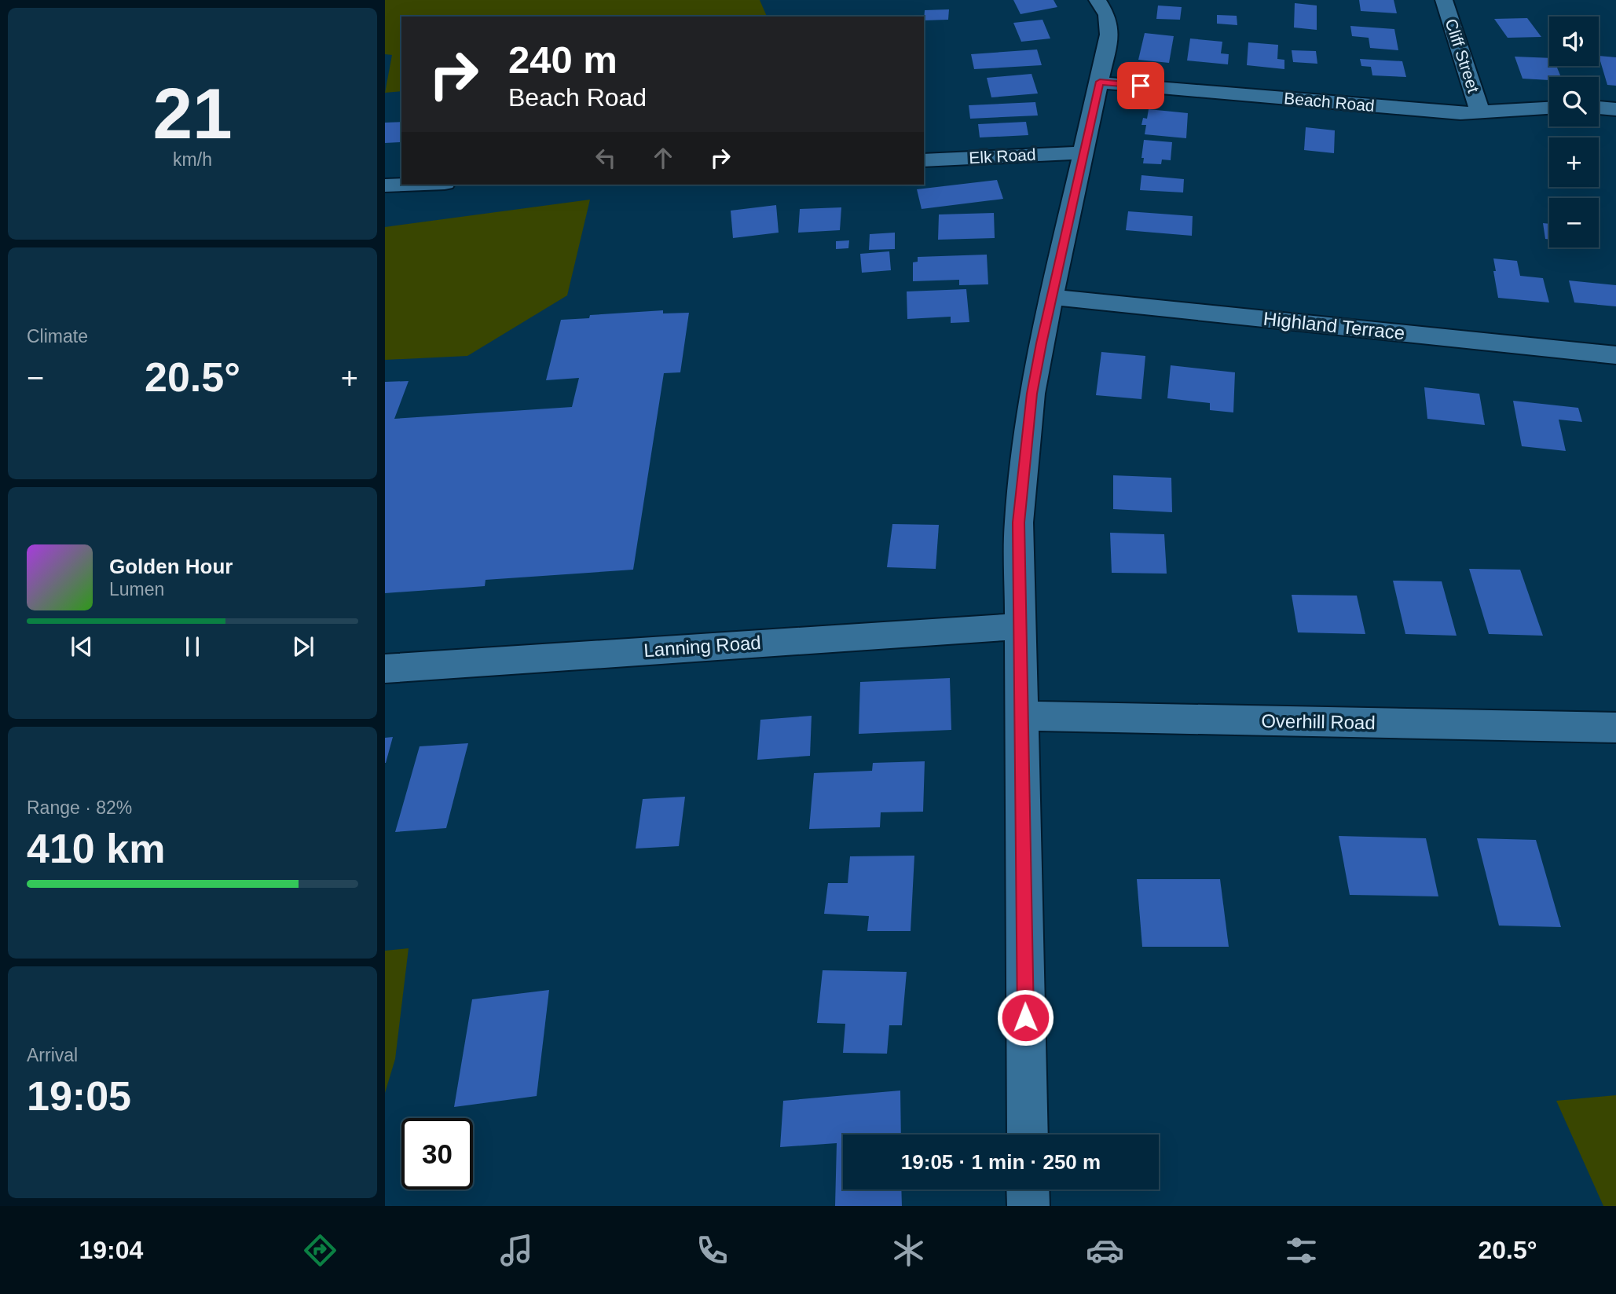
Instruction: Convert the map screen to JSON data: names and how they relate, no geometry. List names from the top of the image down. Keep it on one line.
{"streets":{"street":["Cliff Street","Beach Road","Elk Road","Highland Terrace","Lanning Road","Overhill Road"]},"crossings":[["Cliff Street","Beach Road"]],"page":{"tile":[["21","km/h"],"Climate",["Range · 82%","410 km"],["Arrival","19:05"]],"map_buttons":["+","−"],"turn":["240 m","Beach Road"],"heat":["−","20.5°","+"],"song":["Golden Hour","Lumen"],"limit":"30","trip":"19:05 · 1 min · 250 m","tabs":["19:04","20.5°"]}}
